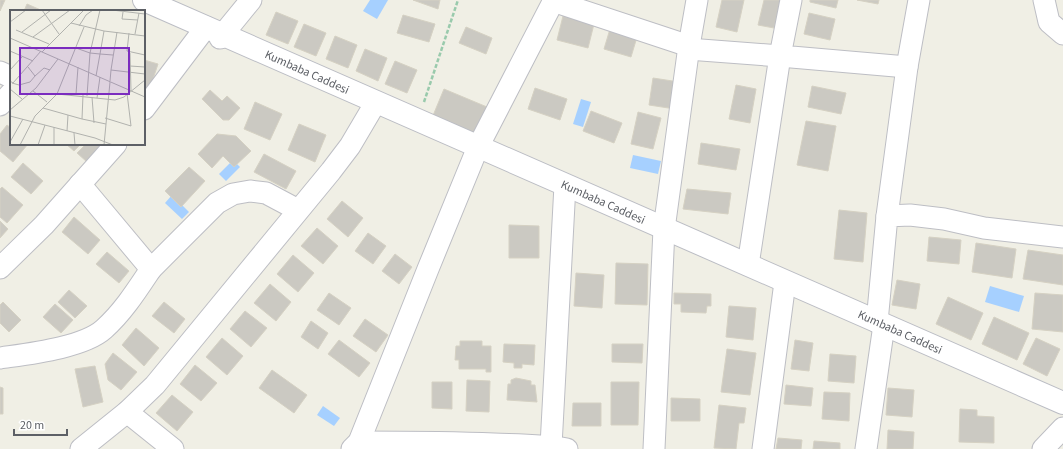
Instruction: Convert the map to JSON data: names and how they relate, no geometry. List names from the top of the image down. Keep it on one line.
{"streets":{"street":["Kumbaba Caddesi"]},"scale_bar":"20 m"}
